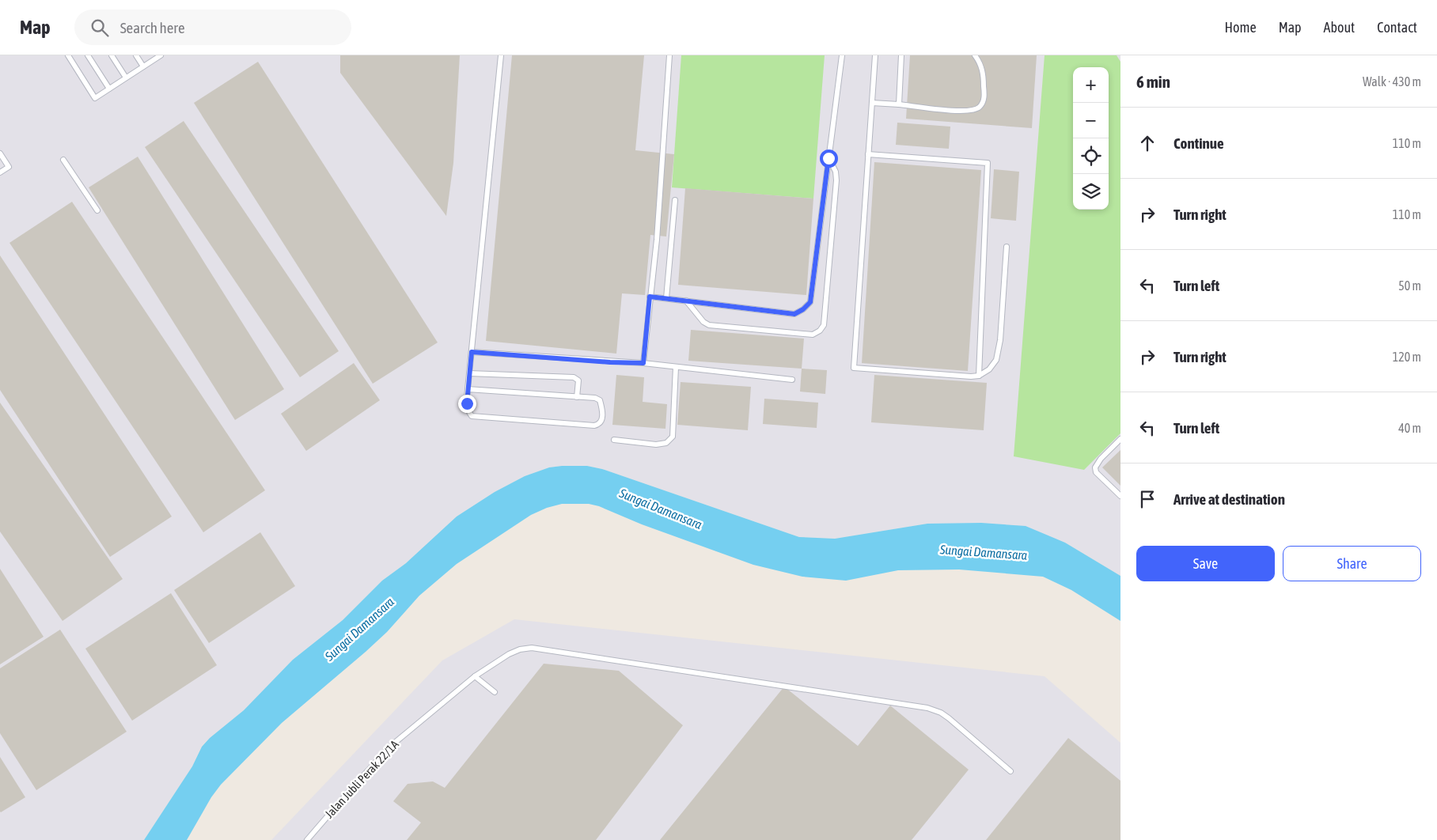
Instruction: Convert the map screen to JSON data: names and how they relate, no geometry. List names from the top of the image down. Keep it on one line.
{"streets":{"lane":["Jalan Jubli Perak 22/1A"]},"water":["Sungai Damansara"],"page":{"header":"Map","search":"Search here","nav":["Home","Map","About","Contact"],"heading":["6 min","Walk · 430 m"],"map_buttons":["+","−"],"list":[["Continue","110 m"],["Turn right","110 m"],["Turn left","50 m"],["Turn right","120 m"],["Turn left","40 m"],"Arrive at destination"],"buttons":["Save","Share"]}}
